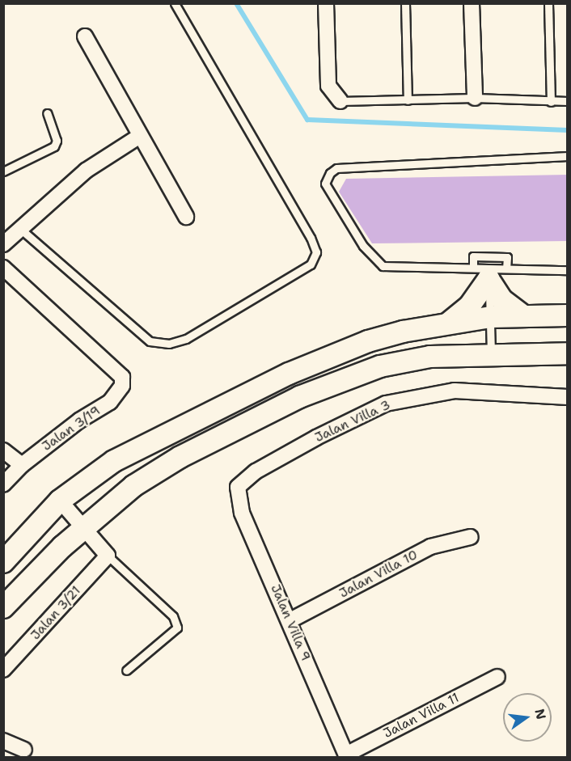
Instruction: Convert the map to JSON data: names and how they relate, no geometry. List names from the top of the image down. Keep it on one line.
{"streets":{"street":["Jalan Villa 3","Jalan 3/19","Jalan Villa 10","Jalan 3/21","Jalan Villa 9","Jalan Villa 11"]},"crossings":[["Jalan Villa 3","Jalan Villa 9"],["Jalan Villa 10","Jalan Villa 9"],["Jalan Villa 9","Jalan Villa 11"]],"north":"right"}
